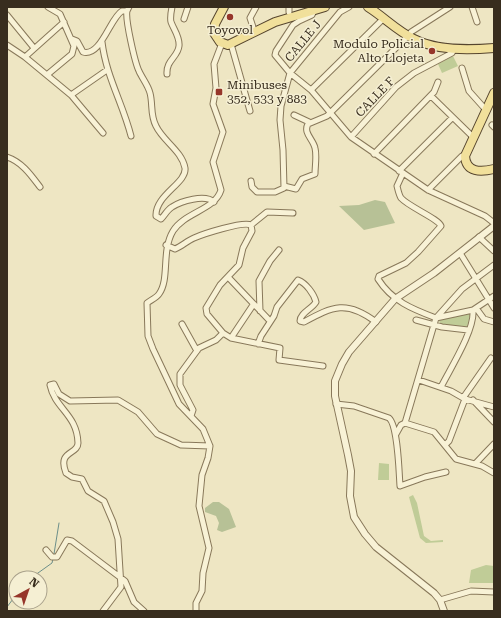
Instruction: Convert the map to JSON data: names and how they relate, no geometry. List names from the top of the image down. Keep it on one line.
{"streets":{"street":["CALLE J","CALLE F"]},"places":{"other":["Toyovol","Modulo Policial Alto Llojeta"],"transit":["Minibuses 352, 533 y 883"]},"north":"top right"}
